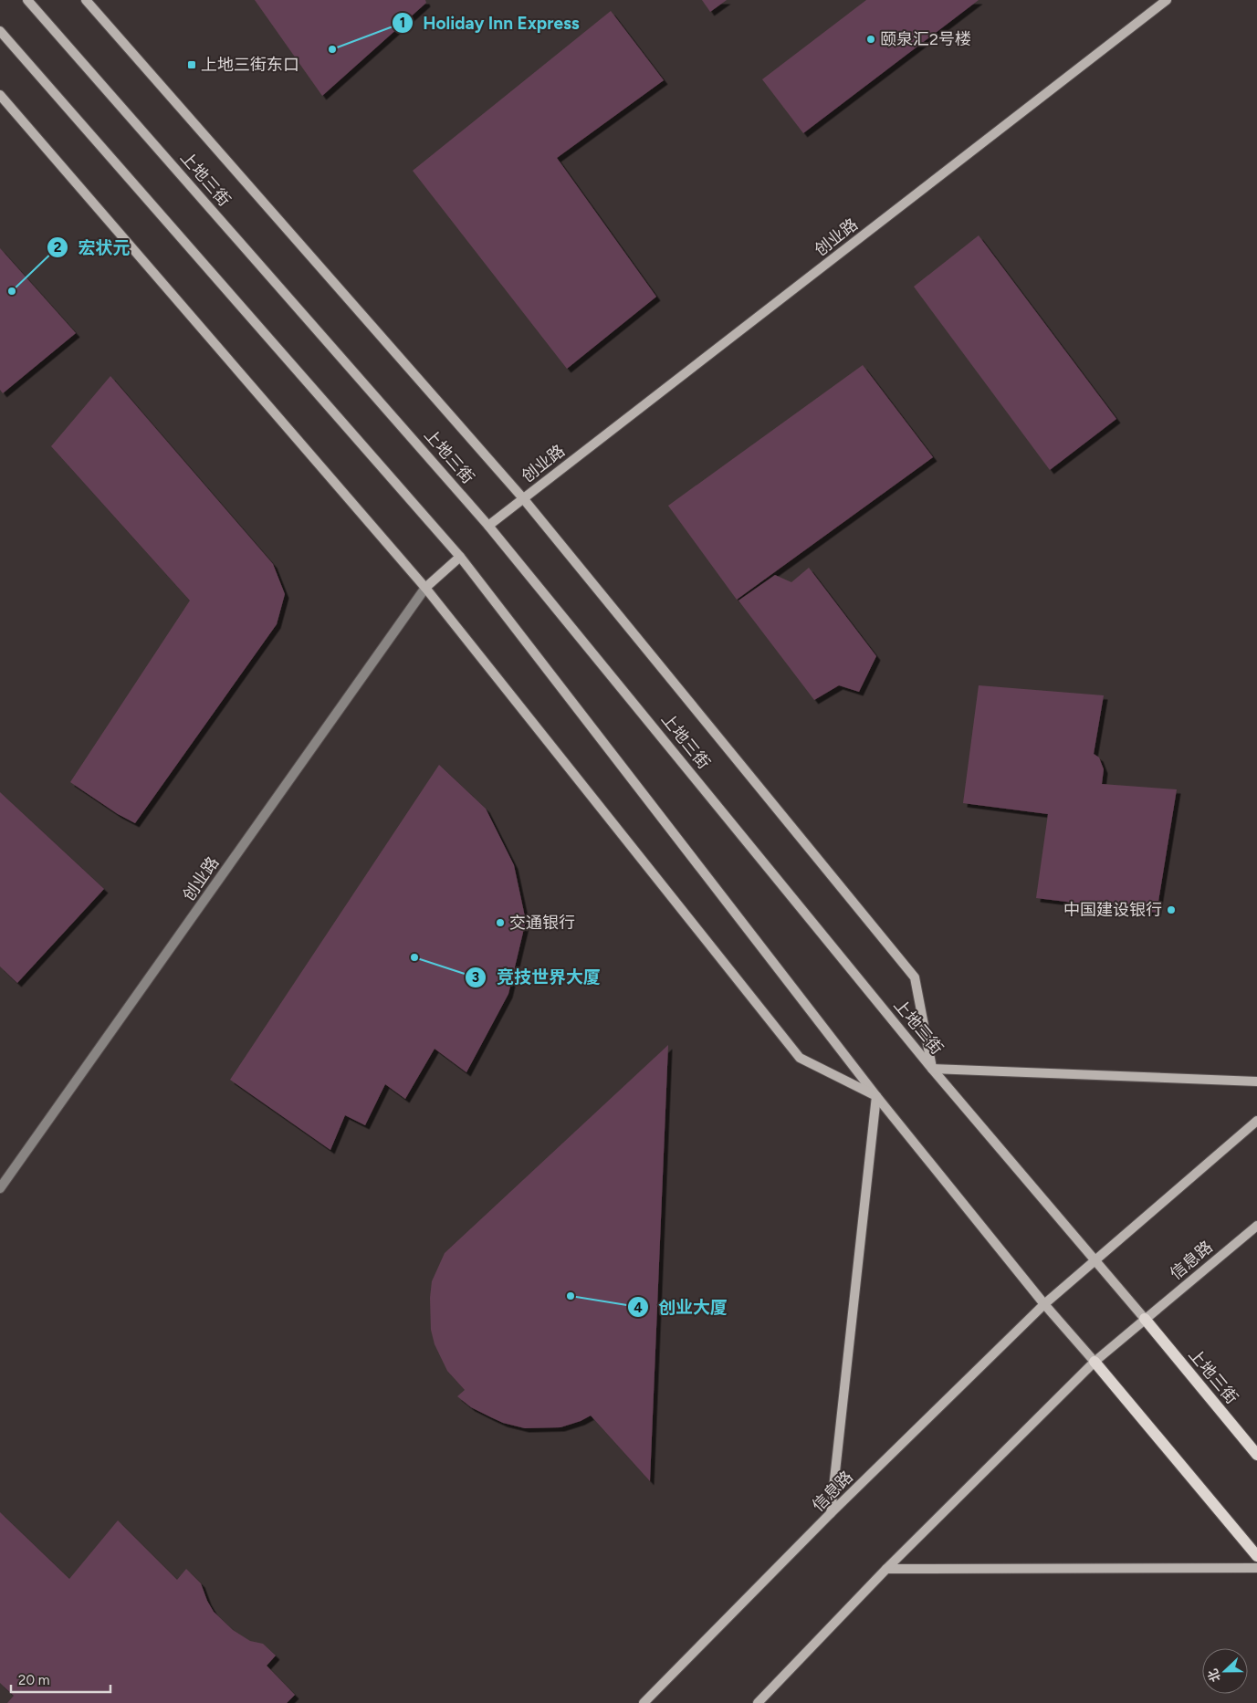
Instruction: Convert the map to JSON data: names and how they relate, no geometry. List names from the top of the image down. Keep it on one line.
{"streets":{"main road":["上地三街","创业路","信息路"]},"crossings":[["上地三街","创业路"],["上地三街","信息路"]],"places":{"other":["颐泉汇2号楼","Holiday Inn Express","宏状元","中国建设银行","交通银行","竞技世界大厦","创业大厦"],"transit":["上地三街东口"]},"scale_bar":"20 m","north":"left"}
